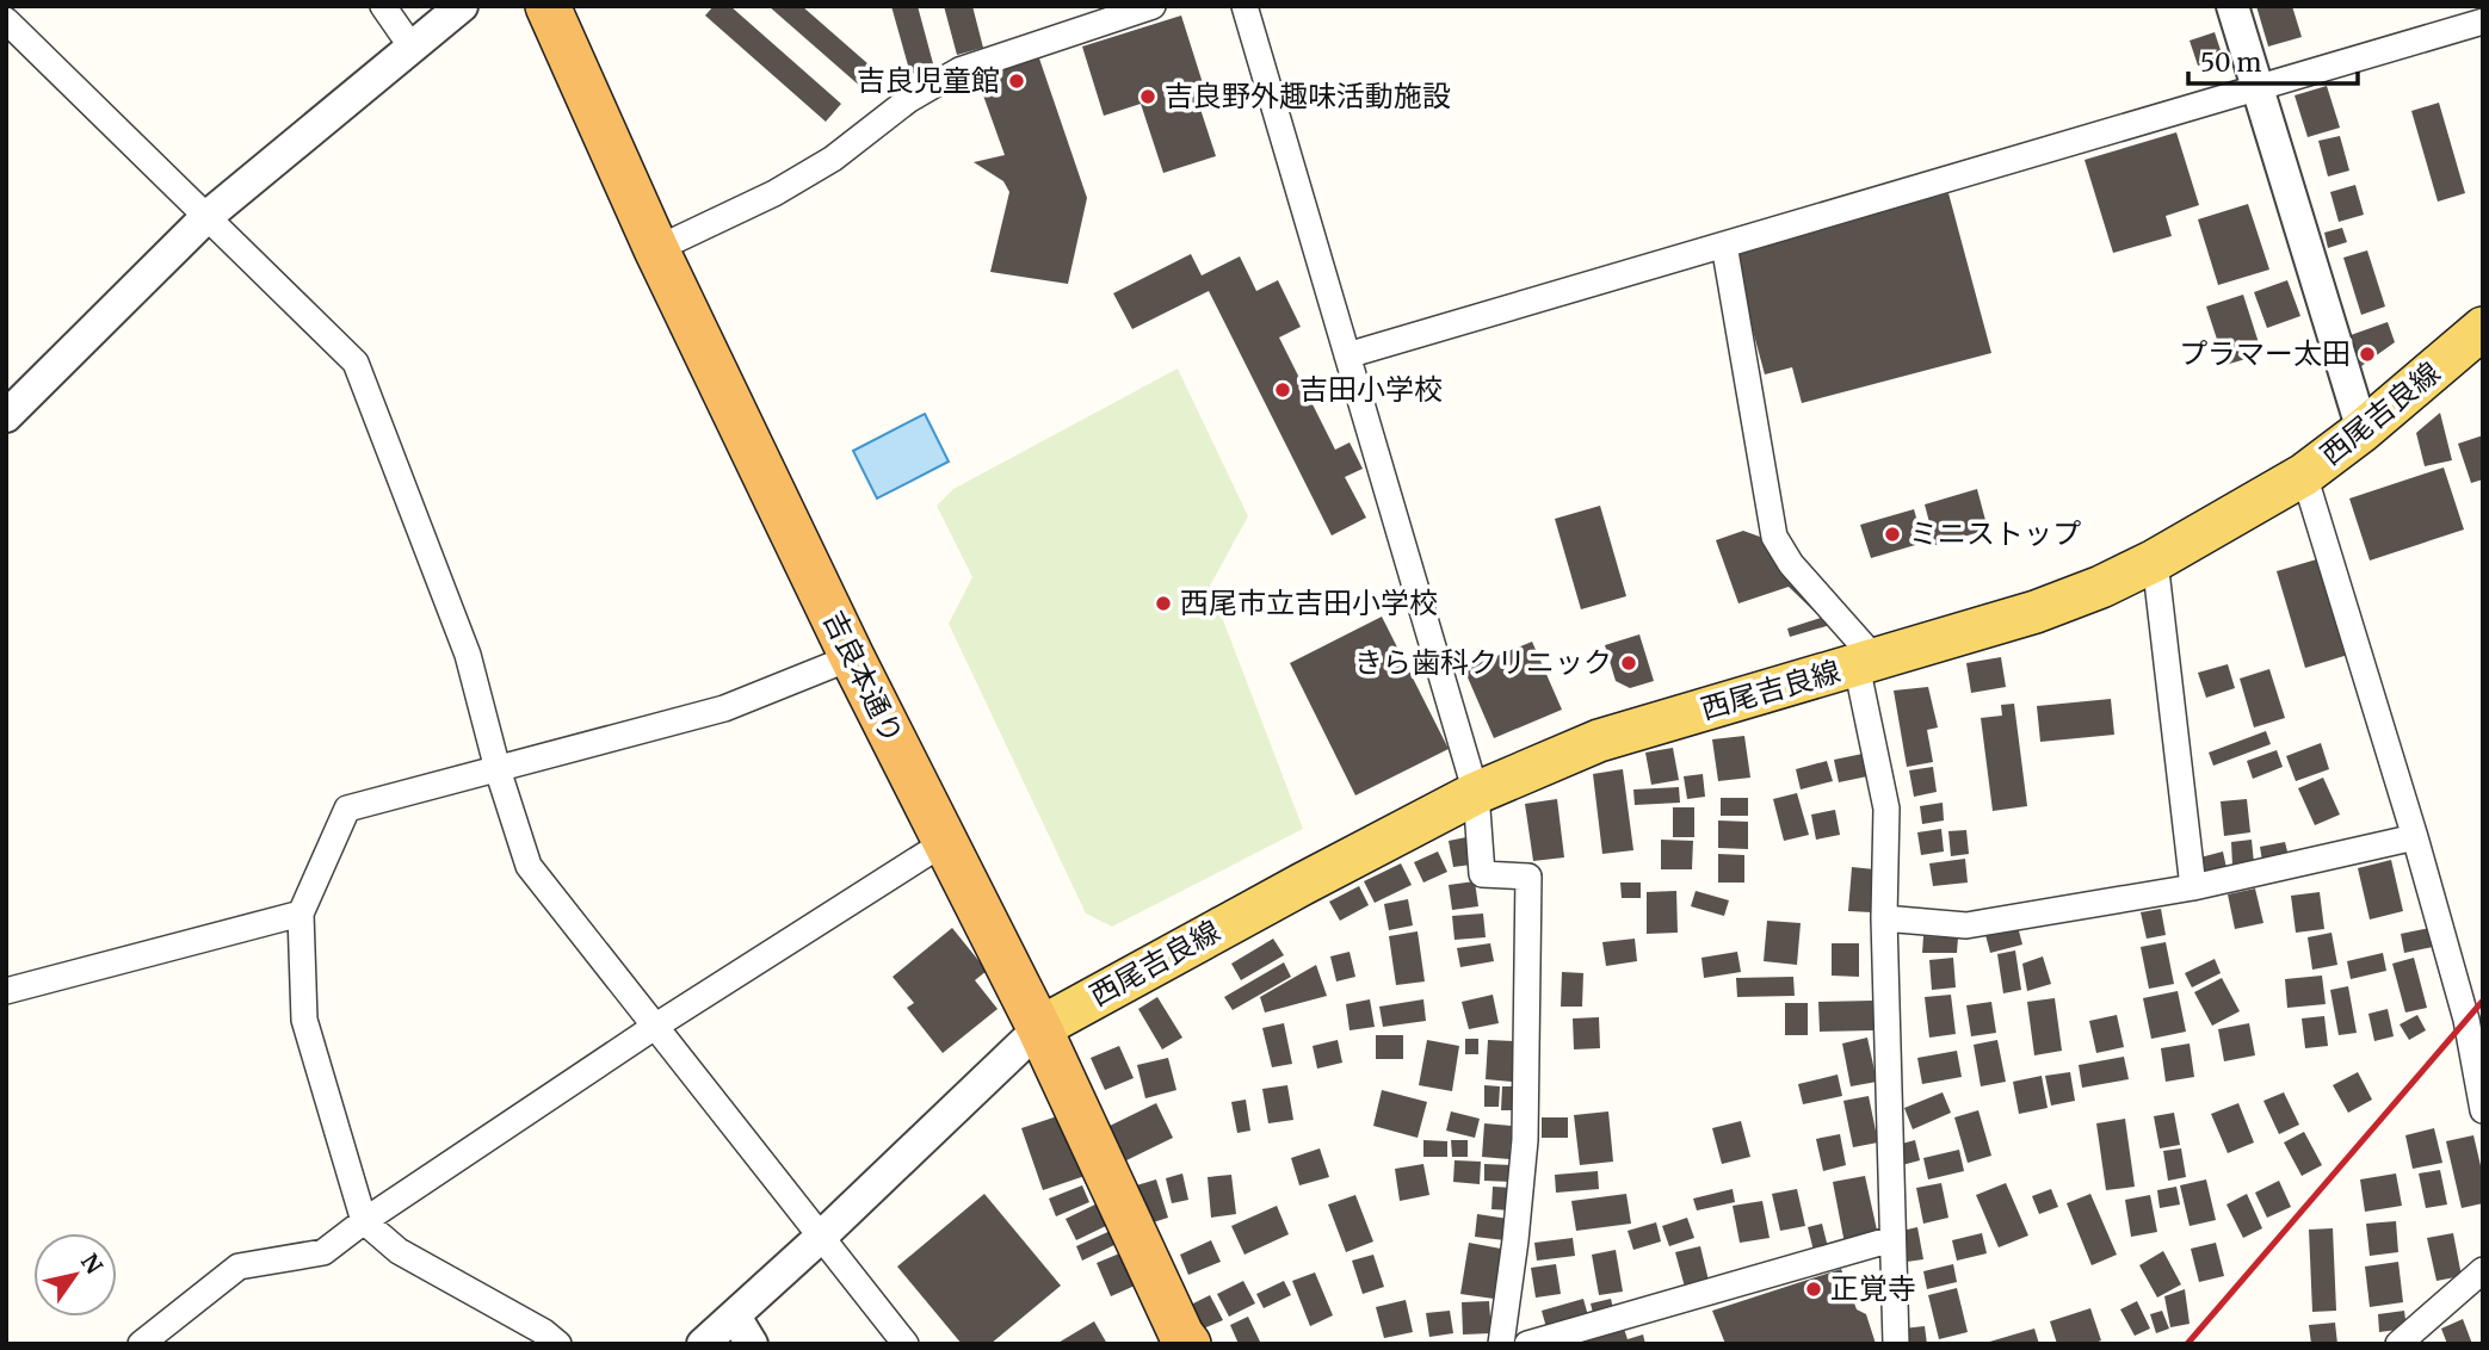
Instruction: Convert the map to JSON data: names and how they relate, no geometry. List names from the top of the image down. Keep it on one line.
{"streets":{"highway":["吉良本通り"],"main road":["西尾吉良線"]},"crossings":[["西尾吉良線","吉良本通り"]],"places":["吉良児童館","吉良野外趣味活動施設","プラマー太田","吉田小学校","ミニストップ","西尾市立吉田小学校","きら歯科クリニック","正覚寺"],"scale_bar":"50 m","north":"top right"}
